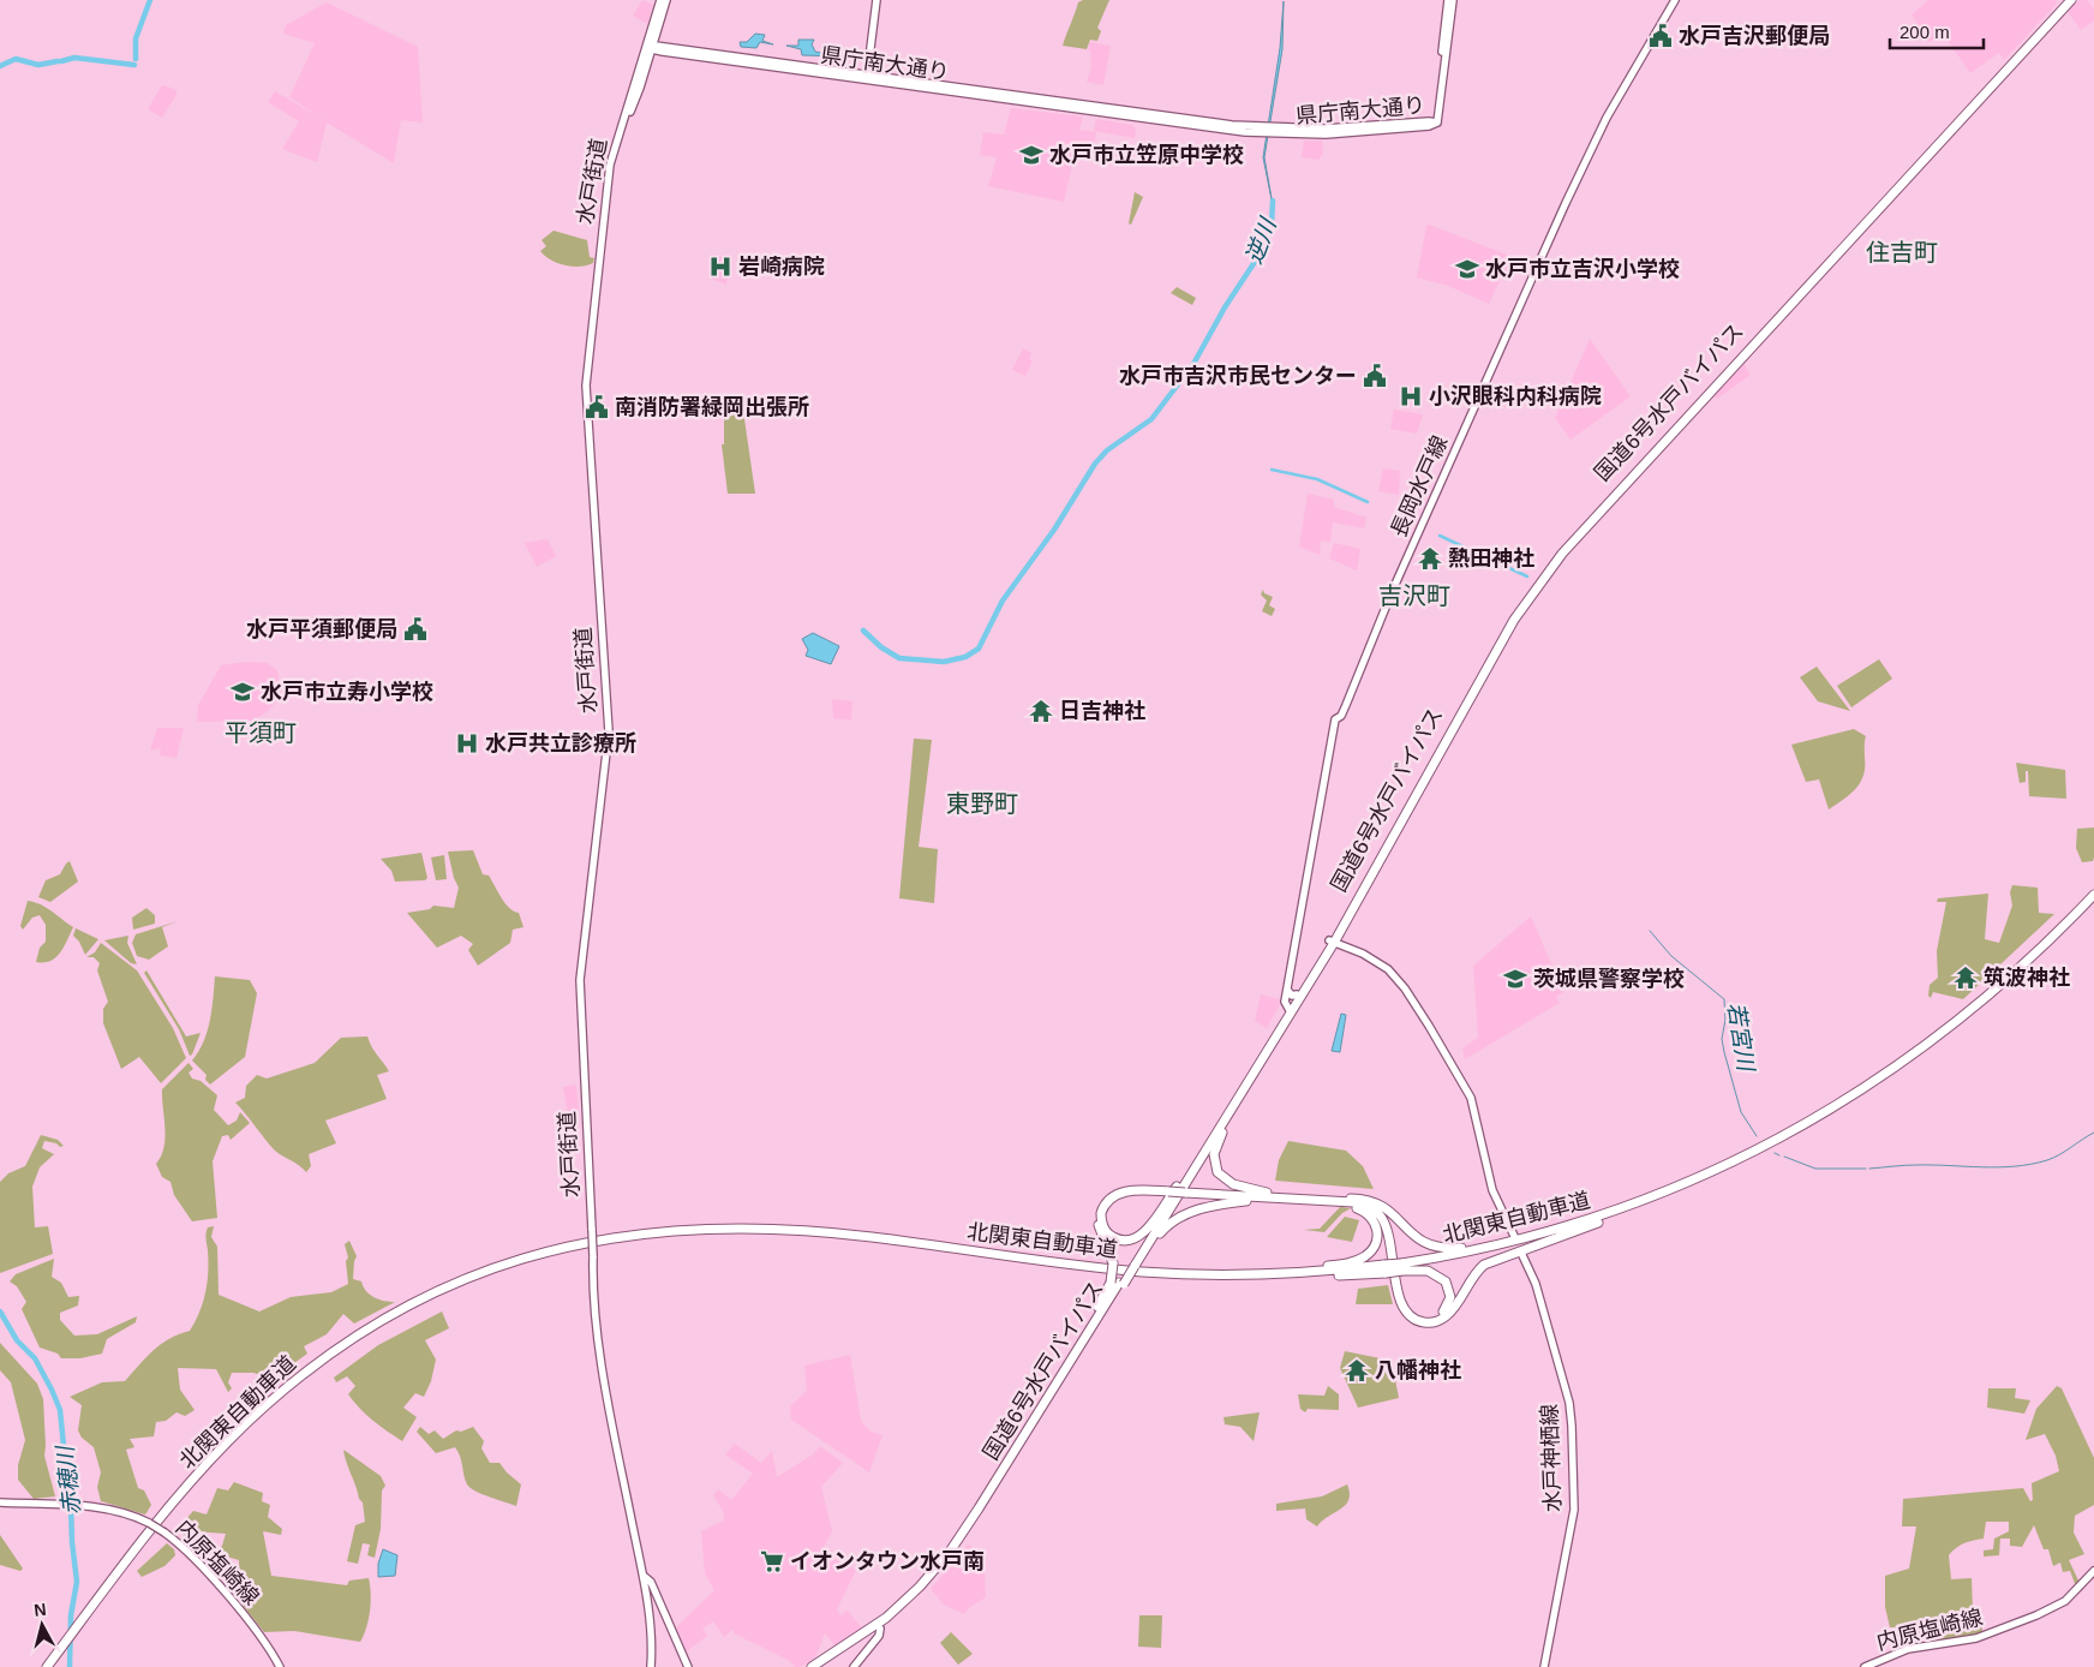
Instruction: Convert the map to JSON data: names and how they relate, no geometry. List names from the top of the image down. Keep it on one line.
{"streets":{"highway":["国道6号水戸バイパス","北関東自動車道"],"main road":["県庁南大通り","水戸街道","長岡水戸線","水戸神栖線","内原塩崎線"]},"crossings":[["県庁南大通り","水戸街道"],["国道6号水戸バイパス","長岡水戸線"]],"districts":["住吉町","吉沢町","平須町","東野町"],"water":["逆川","若宮川","赤穂川"],"places":{"public building":["水戸吉沢郵便局","水戸市吉沢市民センター","南消防署緑岡出張所","水戸平須郵便局"],"school or university":["水戸市立笠原中学校","水戸市立吉沢小学校","水戸市立寿小学校","茨城県警察学校"],"hospital":["岩崎病院","小沢眼科内科病院","水戸共立診療所"],"temple":["熱田神社","日吉神社","筑波神社","八幡神社"],"supermarket":["イオンタウン水戸南"]},"scale_bar":"200 m","north":"top"}
